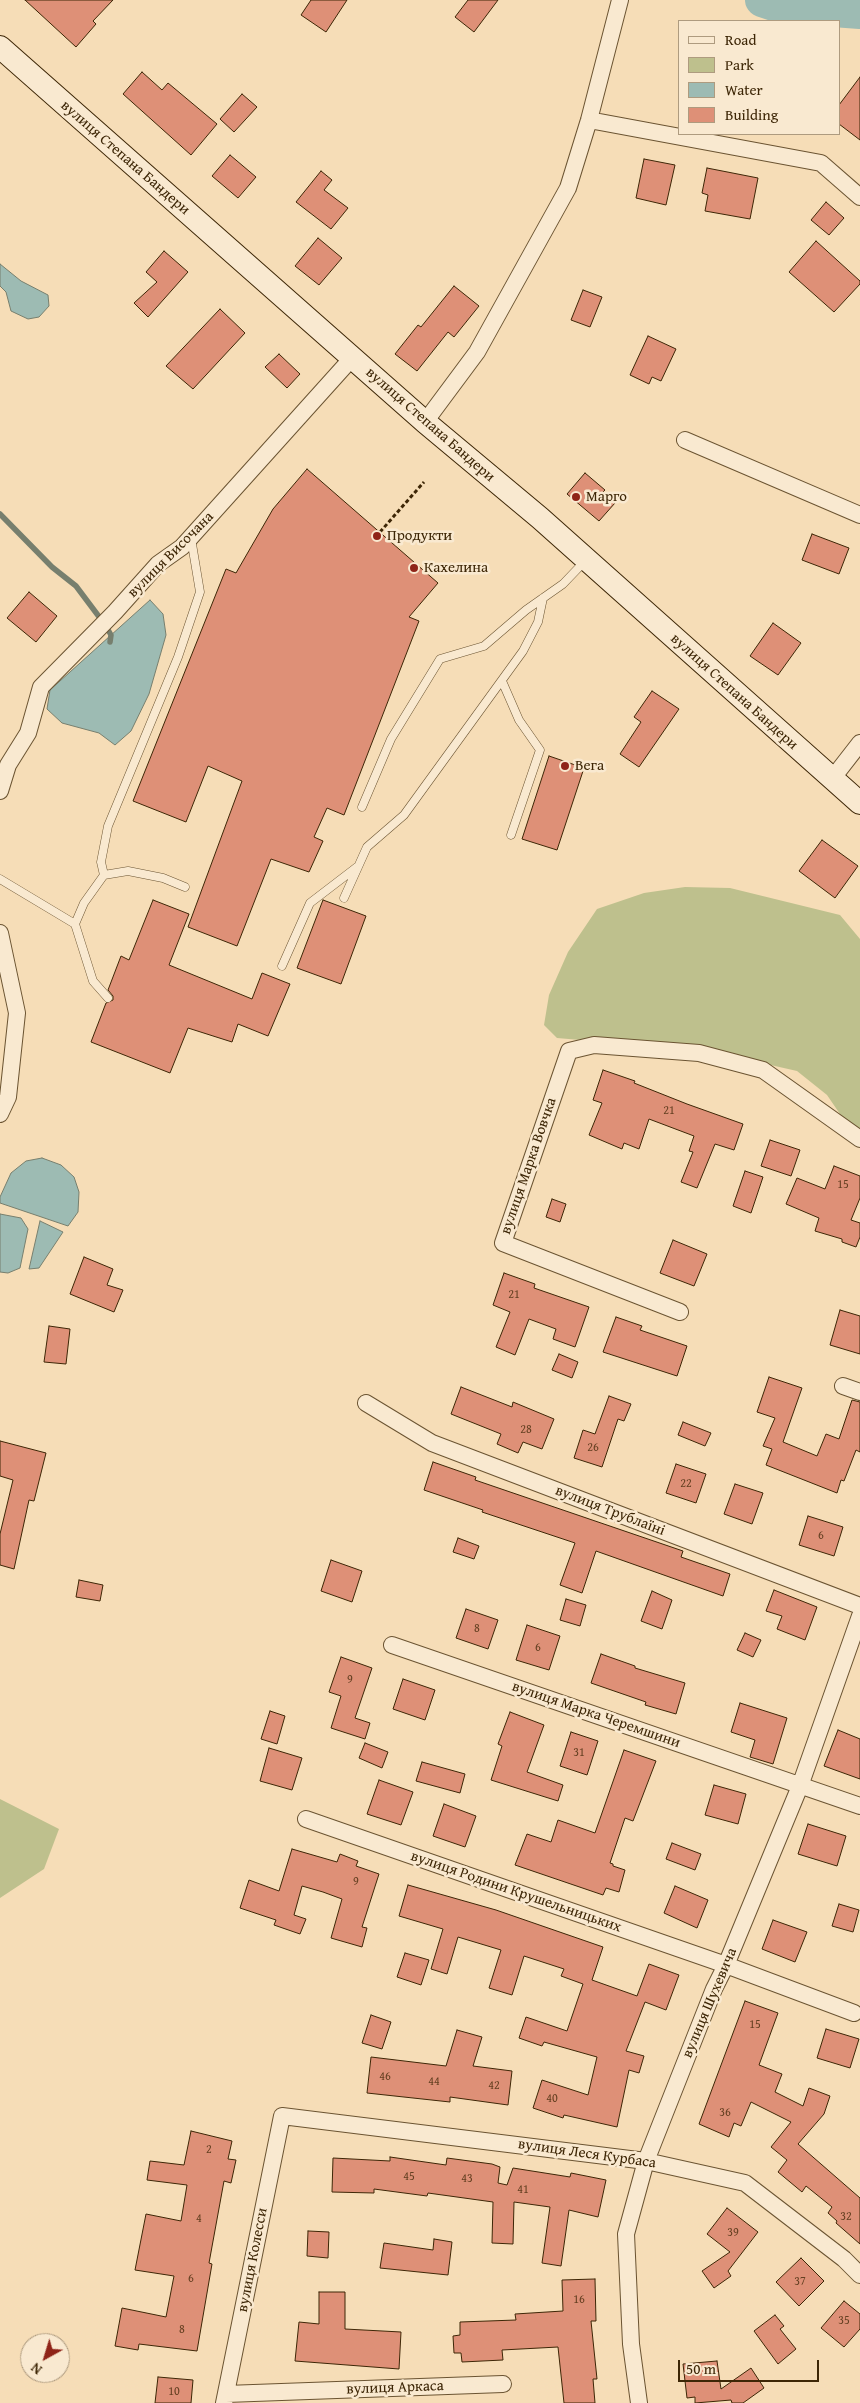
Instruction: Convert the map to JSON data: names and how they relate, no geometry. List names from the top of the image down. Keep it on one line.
{"streets":{"main road":["вулиця Степана Бандери"],"street":["вулиця Височана","вулиця Марка Вовчка","вулиця Трублаїні","вулиця Марка Черемшини","вулиця Родини Крушельницьких","вулиця Шухевича","вулиця Леся Курбаса","вулиця Колесси","вулиця Аркаса"]},"crossings":[["вулиця Степана Бандери","вулиця Височана"],["вулиця Марка Черемшини","вулиця Шухевича"],["вулиця Родини Крушельницьких","вулиця Шухевича"],["вулиця Шухевича","вулиця Леся Курбаса"],["вулиця Леся Курбаса","вулиця Колесси"],["вулиця Колесси","вулиця Аркаса"]],"places":["Марго","Продукти","Кахелина","Вега"],"house_numbers":["21","15","21","28","26","22","6","8","6","9","31","9","15","46","44","42","40","36","2","45","43","41","32","4","39","6","37","16","35","8","10"],"legend":["Road","Park","Water","Building"],"scale_bar":"50 m","north":"bottom left"}
